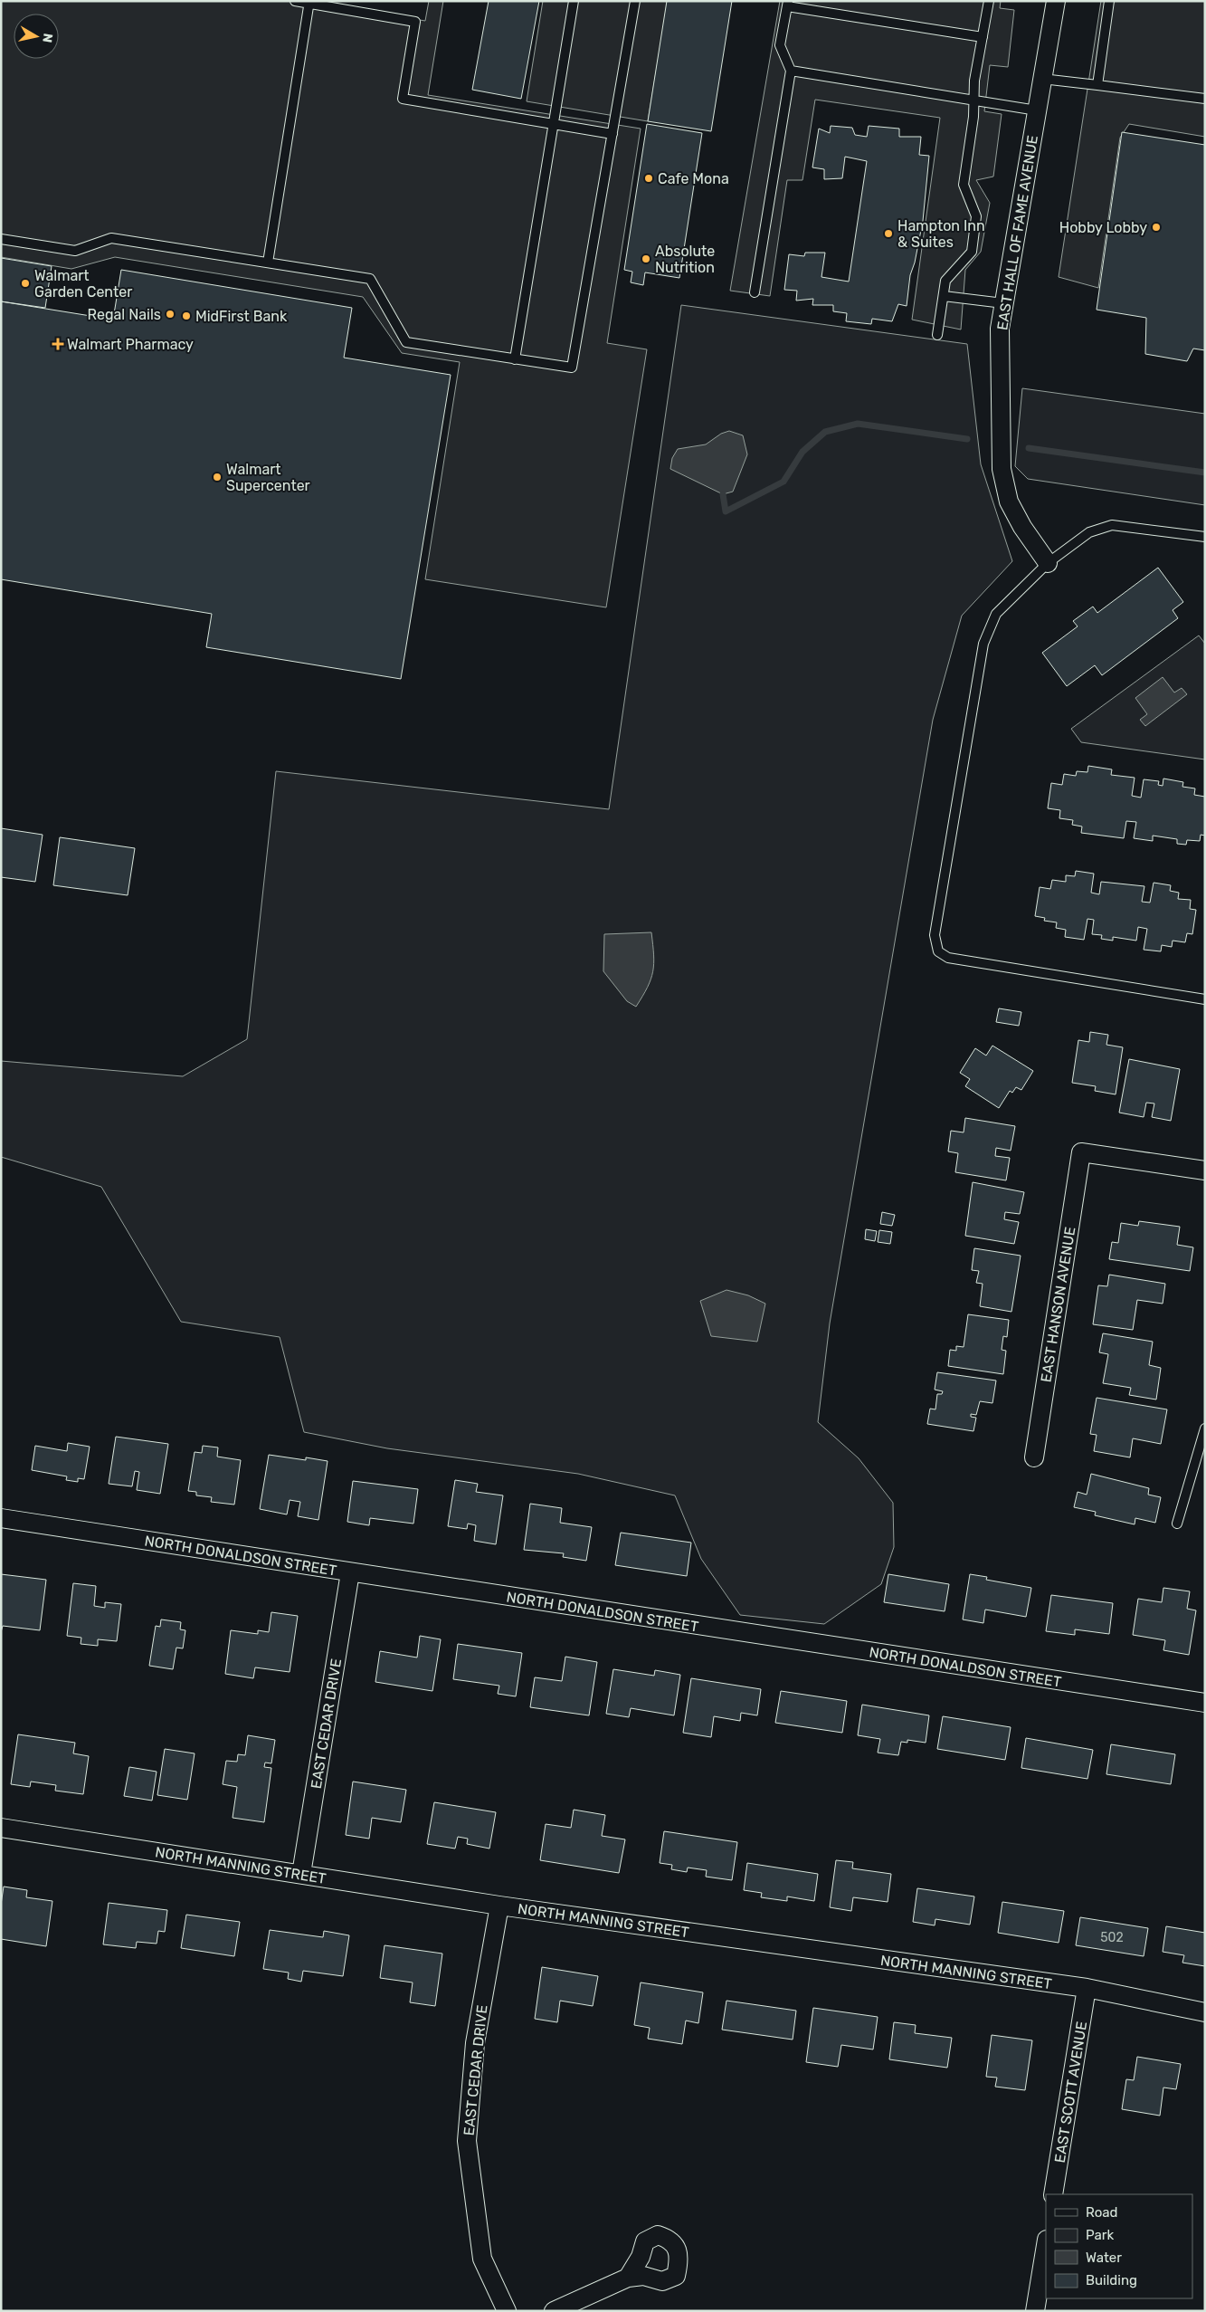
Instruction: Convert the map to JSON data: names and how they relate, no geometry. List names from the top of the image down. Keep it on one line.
{"streets":{"street":["EAST HALL OF FAME AVENUE","EAST HANSON AVENUE","NORTH DONALDSON STREET","EAST CEDAR DRIVE","NORTH MANNING STREET","EAST SCOTT AVENUE"]},"crossings":[["NORTH DONALDSON STREET","EAST CEDAR DRIVE"],["EAST CEDAR DRIVE","NORTH MANNING STREET"],["NORTH MANNING STREET","EAST SCOTT AVENUE"]],"places":{"other":["Cafe Mona","Hobby Lobby","Hampton Inn & Suites","Absolute Nutrition","Walmart Garden Center","Regal Nails","MidFirst Bank","Walmart Supercenter"],"health":["Walmart Pharmacy"]},"house_numbers":["502"],"legend":["Road","Park","Water","Building"],"north":"right"}
